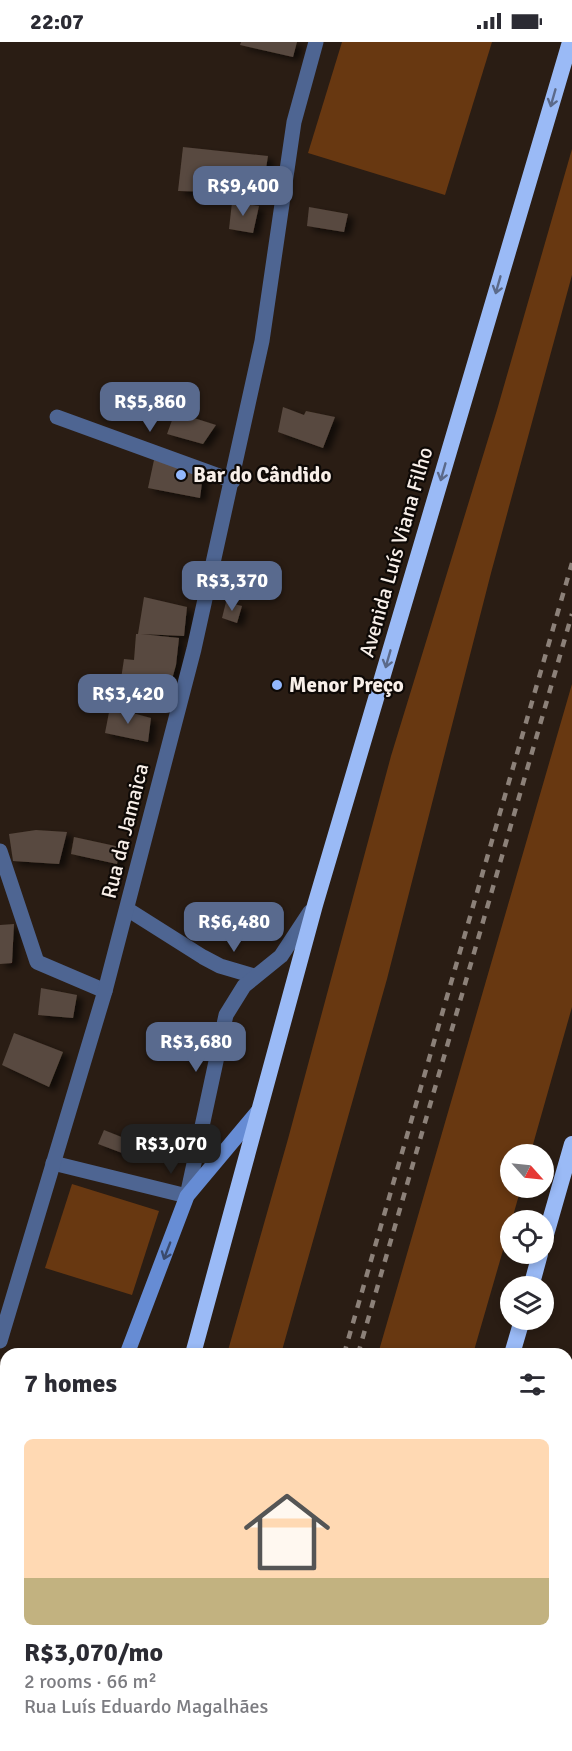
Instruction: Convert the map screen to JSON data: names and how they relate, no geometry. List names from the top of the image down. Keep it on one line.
{"streets":{"highway":["Avenida Luís Viana Filho"],"street":["Rua da Jamaica"]},"one_way":["Avenida Luís Viana Filho"],"places":["Bar do Cândido","Menor Preço"],"north":"bottom right","page":{"status":"22:07","price":["R$9,400","R$5,860","R$3,370","R$3,420","R$6,480","R$3,680","R$3,070"],"heading":"7 homes","list":[{"name":"R$3,070/mo","note":"2 rooms · 66 m² · Rua Luís Eduardo Magalhães"}]}}
